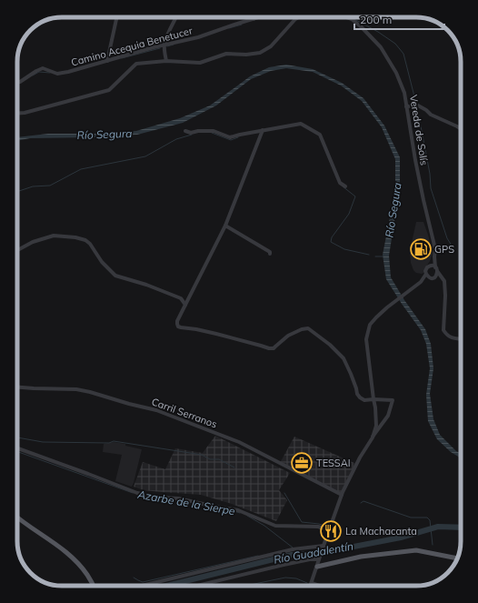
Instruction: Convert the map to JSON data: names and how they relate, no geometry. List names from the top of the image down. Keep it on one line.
{"streets":{"street":["Camino Acequia Benetucer","Vereda de Solís","Carril Serranos"]},"water":["Río Segura","Azarbe de la Sierpe","Río Guadalentín"],"places":{"fuel station":["GPS"],"office":["TESSAI"],"restaurant":["La Machacanta"]},"scale_bar":"200 m"}
